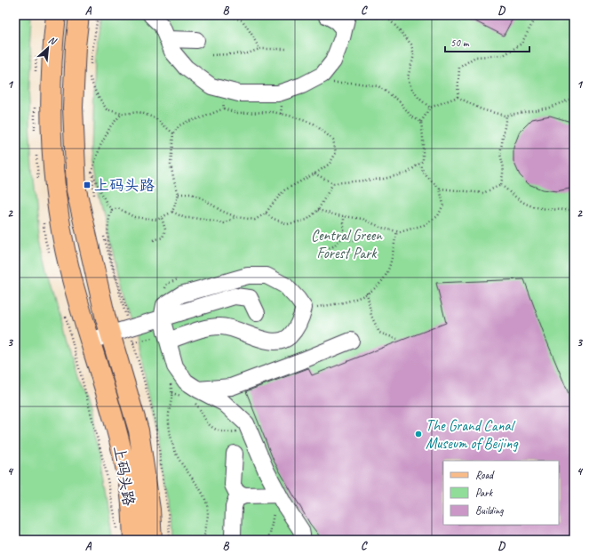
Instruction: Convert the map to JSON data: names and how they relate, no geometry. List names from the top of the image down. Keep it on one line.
{"streets":{"main road":["上码头路"]},"parks":["Central Green Forest Park"],"places":{"transit":["上码头路"],"other":["The Grand Canal Museum of Beijing"]},"legend":["Road","Park","Building"],"scale_bar":"50 m","north":"top right","grid":{"columns":["A","B","C","D"],"rows":["1","2","3","4"]}}
